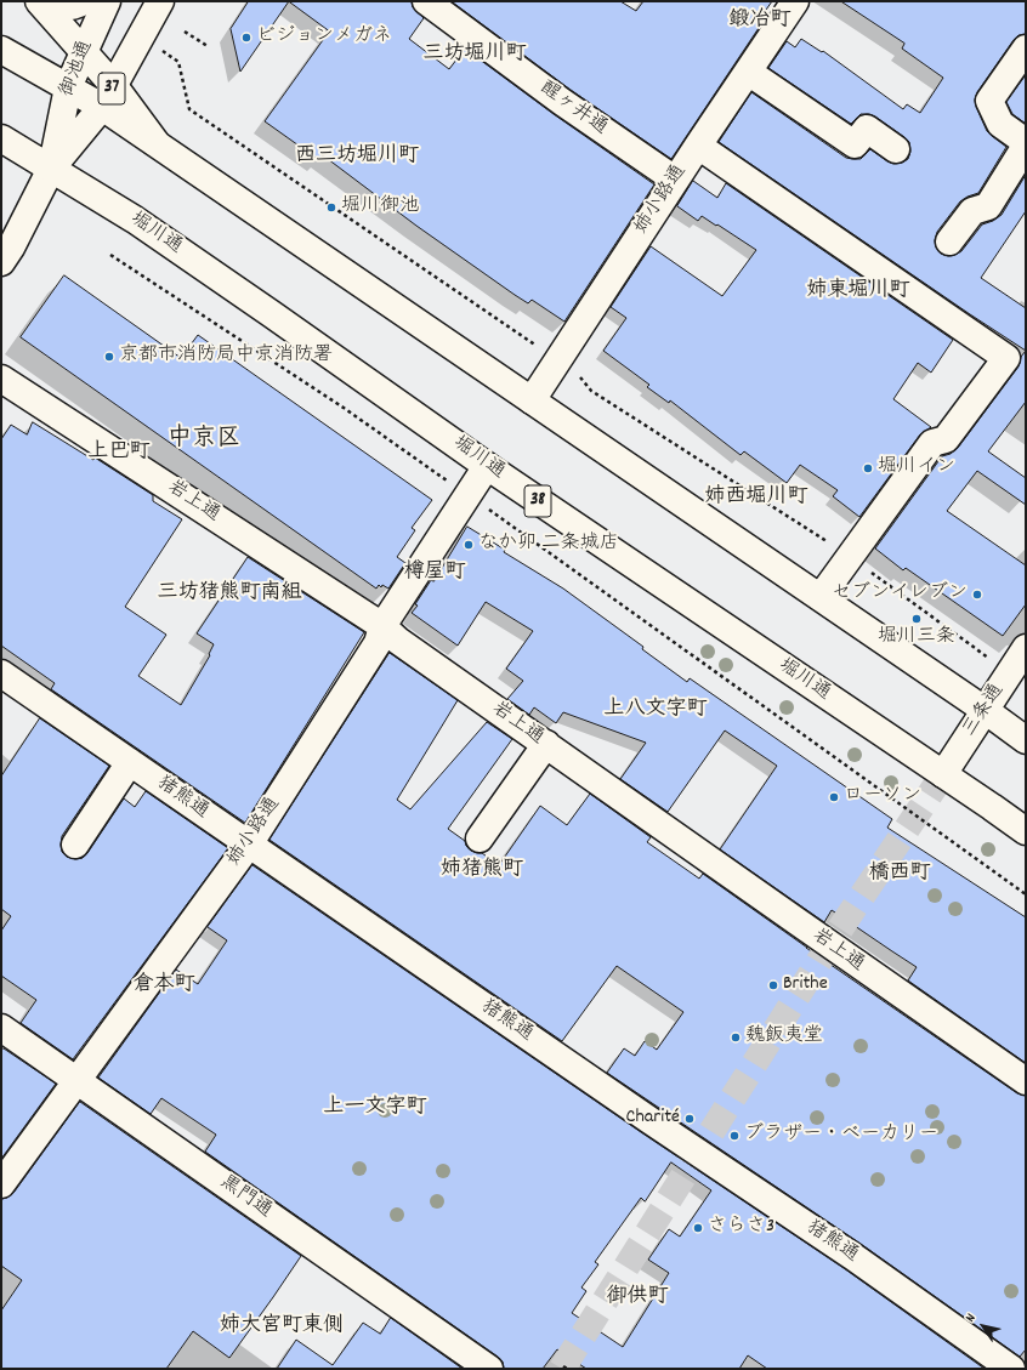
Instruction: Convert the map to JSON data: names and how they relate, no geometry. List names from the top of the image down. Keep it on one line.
{"streets":{"street":["御池通","37","醒ヶ井通","姉小路通","堀川通","38","岩上通","三条通","猪熊通","黒門通"]},"crossings":[["御池通","37"],["御池通","堀川通"],["醒ヶ井通","姉小路通"],["姉小路通","堀川通"],["姉小路通","岩上通"],["姉小路通","猪熊通"],["姉小路通","黒門通"],["堀川通","三条通"]],"districts":["鍛冶町","三坊堀川町","西三坊堀川町","姉東堀川町","中京区","上巴町","姉西堀川町","樽屋町","三坊猪熊町南組","上八文字町","姉猪熊町","橋西町","倉本町","上一文字町","御供町","姉大宮町東側"],"places":["ビジョンメガネ","堀川御池","京都市消防局中京消防署","堀川イン","なか卯 二条城店","セブンイレブン","堀川三条","ローソン","Brithe","魏飯夷堂","Charité","ブラザー・ベーカリー","さらさ3"],"north":"top left"}
